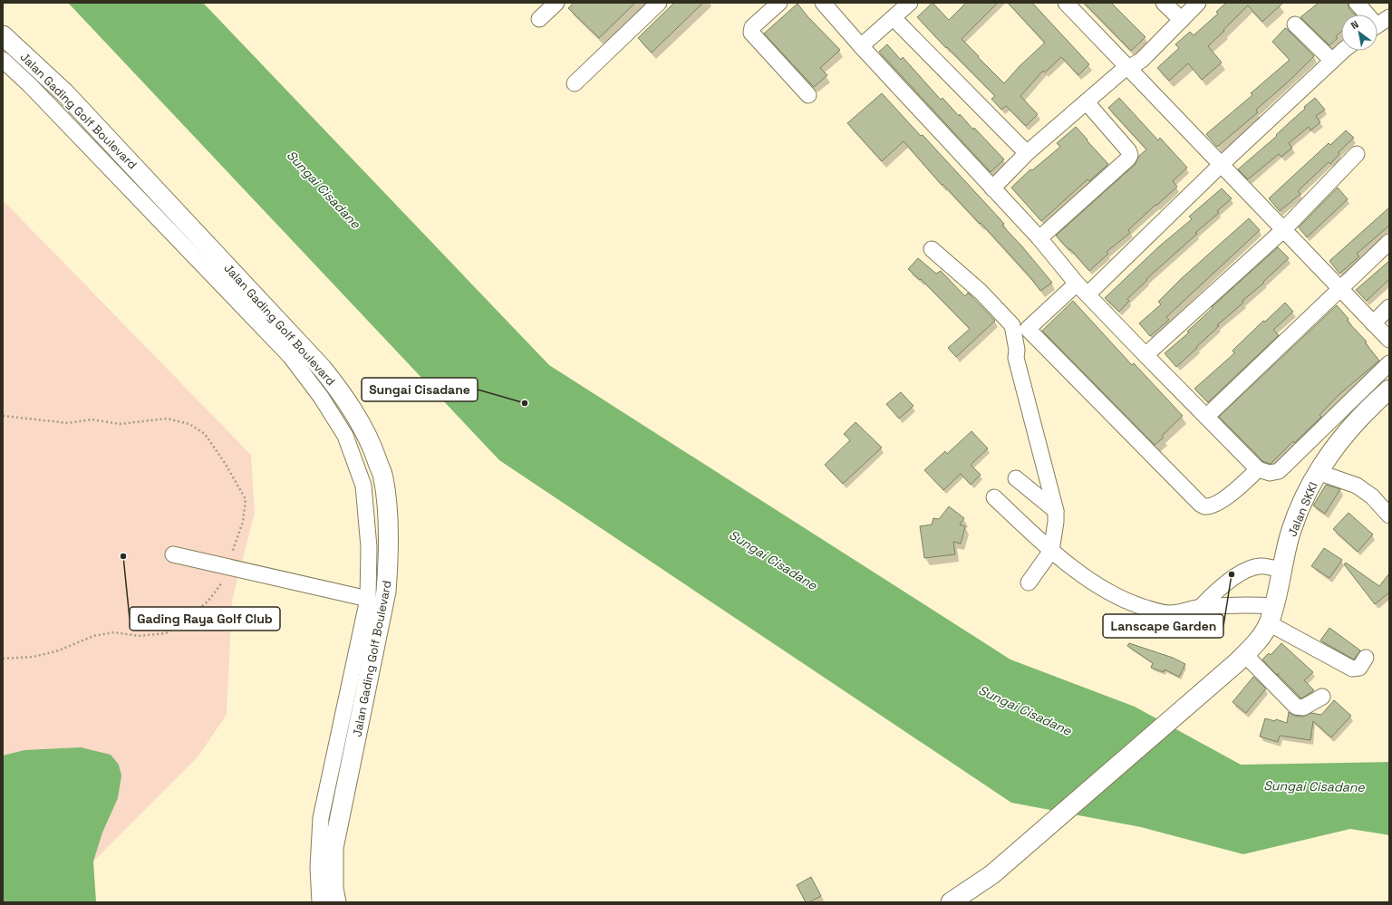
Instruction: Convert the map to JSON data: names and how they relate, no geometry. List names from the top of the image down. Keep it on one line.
{"streets":{"main road":["Jalan Gading Golf Boulevard","Jalan SKKI"]},"water":["Sungai Cisadane"],"places":["Sungai Cisadane","Gading Raya Golf Club","Lanscape Garden"],"north":"top left"}
